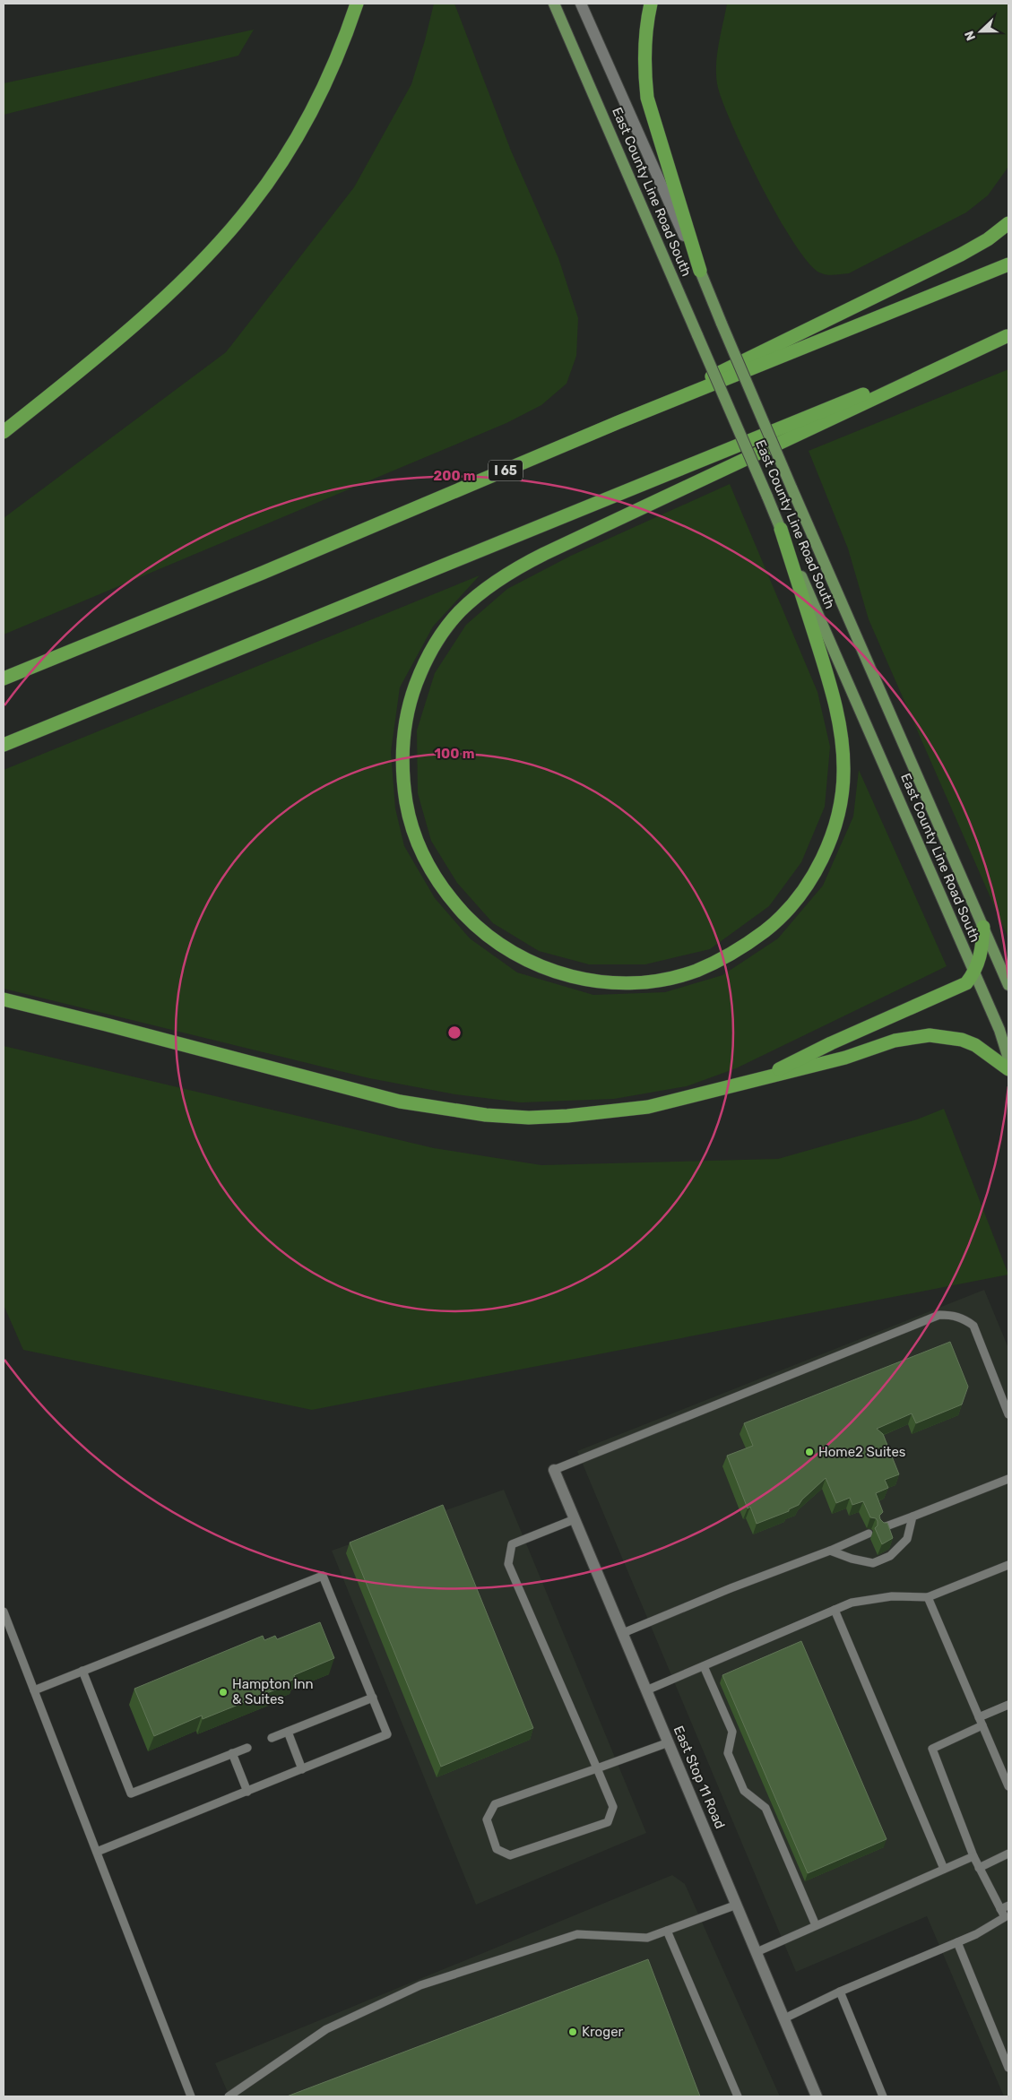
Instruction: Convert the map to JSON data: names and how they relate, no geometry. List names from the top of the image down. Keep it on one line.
{"streets":{"highway":["I 65"],"main road":["East County Line Road South"],"street":["East Stop 11 Road"]},"places":["Home2 Suites","Hampton Inn & Suites","Kroger"],"north":"left","rings":["200 m","100 m"]}
